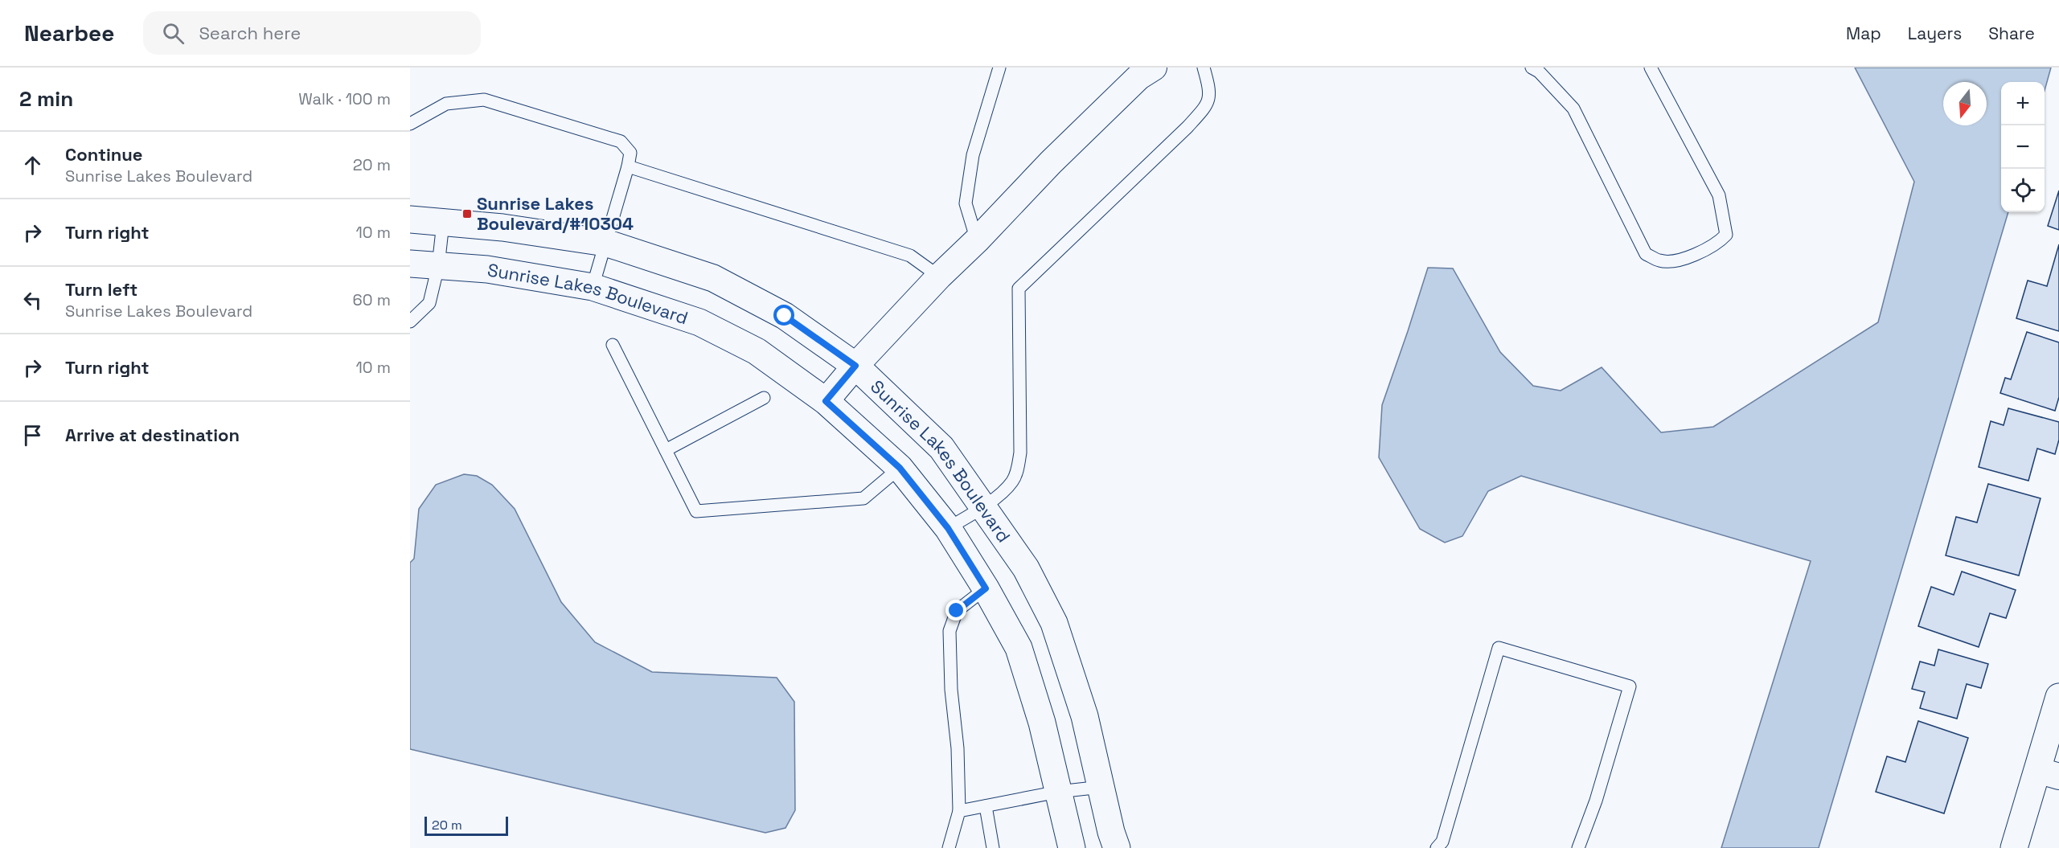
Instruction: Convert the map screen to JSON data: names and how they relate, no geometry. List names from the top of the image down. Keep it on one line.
{"streets":{"street":["Sunrise Lakes Boulevard"]},"places":{"transit":["Sunrise Lakes Boulevard/#10304"]},"scale_bar":"20 m","north":"bottom","page":{"header":"Nearbee","search":"Search here","nav":["Map","Layers","Share"],"heading":["2 min","Walk · 100 m"],"map_buttons":["+","−"],"list":[["Continue","Sunrise Lakes Boulevard","20 m"],["Turn right","10 m"],["Turn left","Sunrise Lakes Boulevard","60 m"],["Turn right","10 m"],"Arrive at destination"],"scale":"20 m"}}
